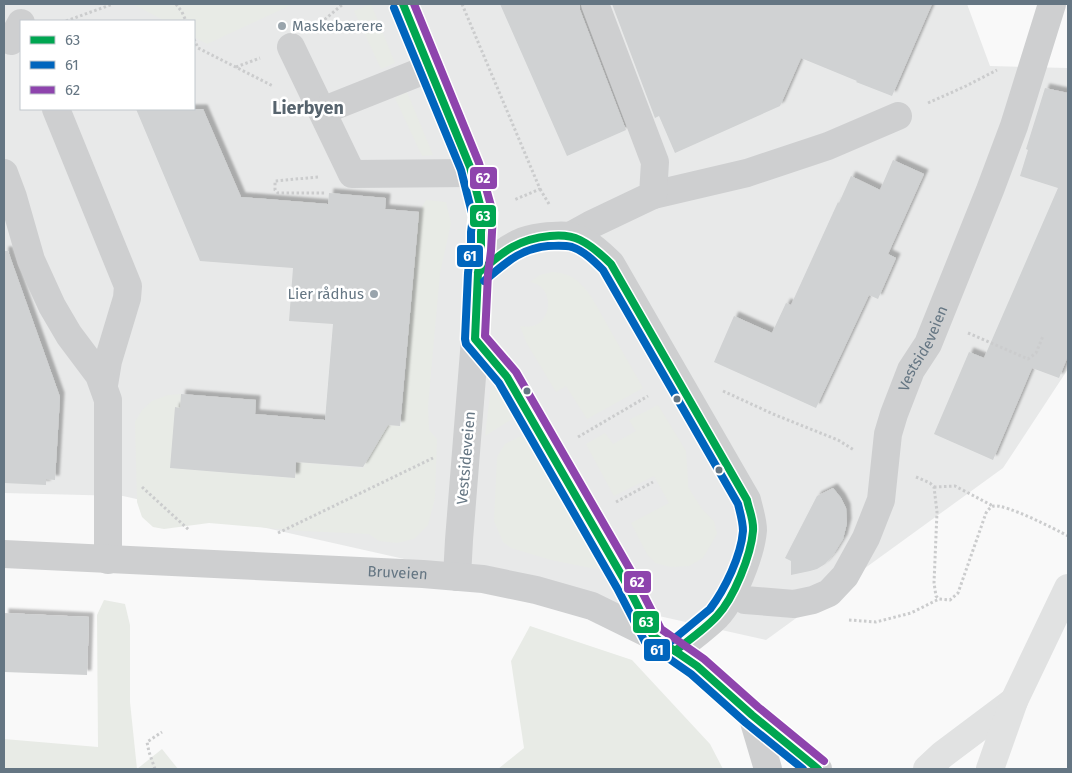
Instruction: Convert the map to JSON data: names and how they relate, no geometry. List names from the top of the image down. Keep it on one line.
{"streets":{"street":["Vestsideveien","Bruveien"]},"crossings":[["Vestsideveien","Bruveien"]],"districts":["Lierbyen"],"places":["Maskebærere","Lier rådhus"],"lines":["transit line 63","transit line 62","transit line 61"],"legend":["63","61","62"]}
